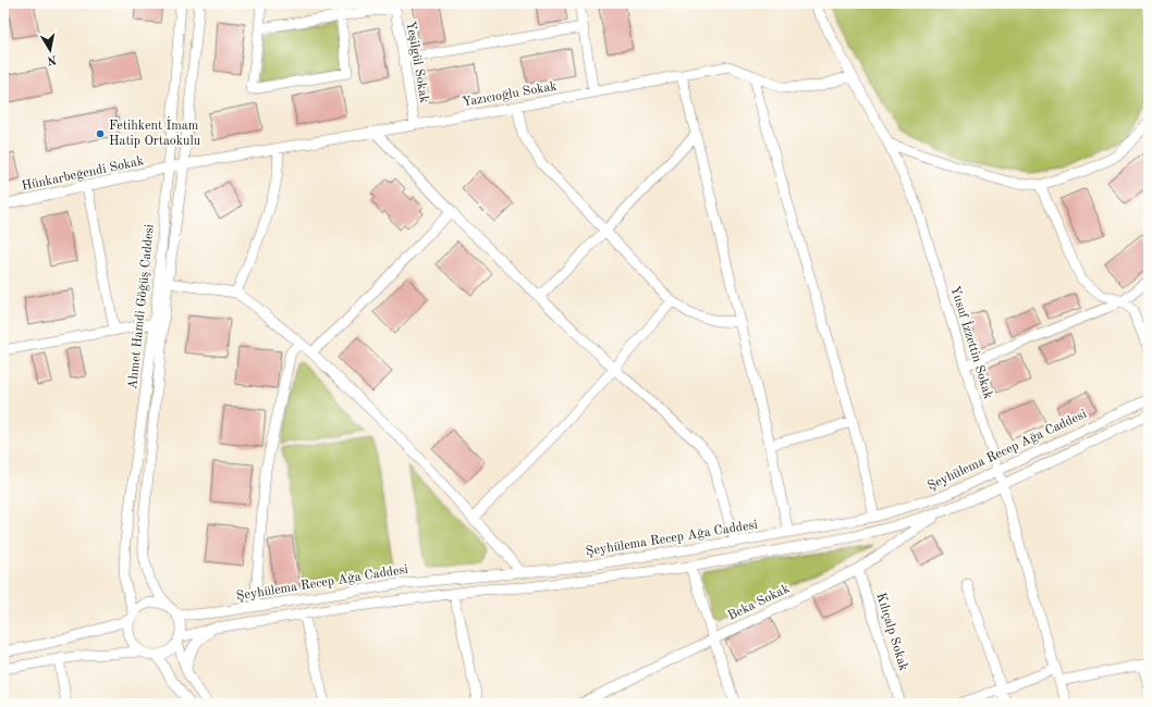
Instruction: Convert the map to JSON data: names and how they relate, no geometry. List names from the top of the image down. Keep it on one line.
{"streets":{"street":["Yeşilgül Sokak","Yazıcıoğlu Sokak","Hünkarbeğendi Sokak","Ahmet Hamdi Göğüş Caddesi","Yusuf İzzettin Sokak","Şeyhülema Recep Ağa Caddesi","Beka Sokak","Kılıçalp Sokak"]},"crossings":[["Yeşilgül Sokak","Yazıcıoğlu Sokak"],["Yazıcıoğlu Sokak","Hünkarbeğendi Sokak"],["Yazıcıoğlu Sokak","Ahmet Hamdi Göğüş Caddesi"],["Yazıcıoğlu Sokak","Yusuf İzzettin Sokak"],["Hünkarbeğendi Sokak","Ahmet Hamdi Göğüş Caddesi"],["Ahmet Hamdi Göğüş Caddesi","Şeyhülema Recep Ağa Caddesi"],["Yusuf İzzettin Sokak","Şeyhülema Recep Ağa Caddesi"],["Şeyhülema Recep Ağa Caddesi","Beka Sokak"],["Beka Sokak","Kılıçalp Sokak"]],"places":["Fetihkent İmam Hatip Ortaokulu"],"north":"bottom"}
